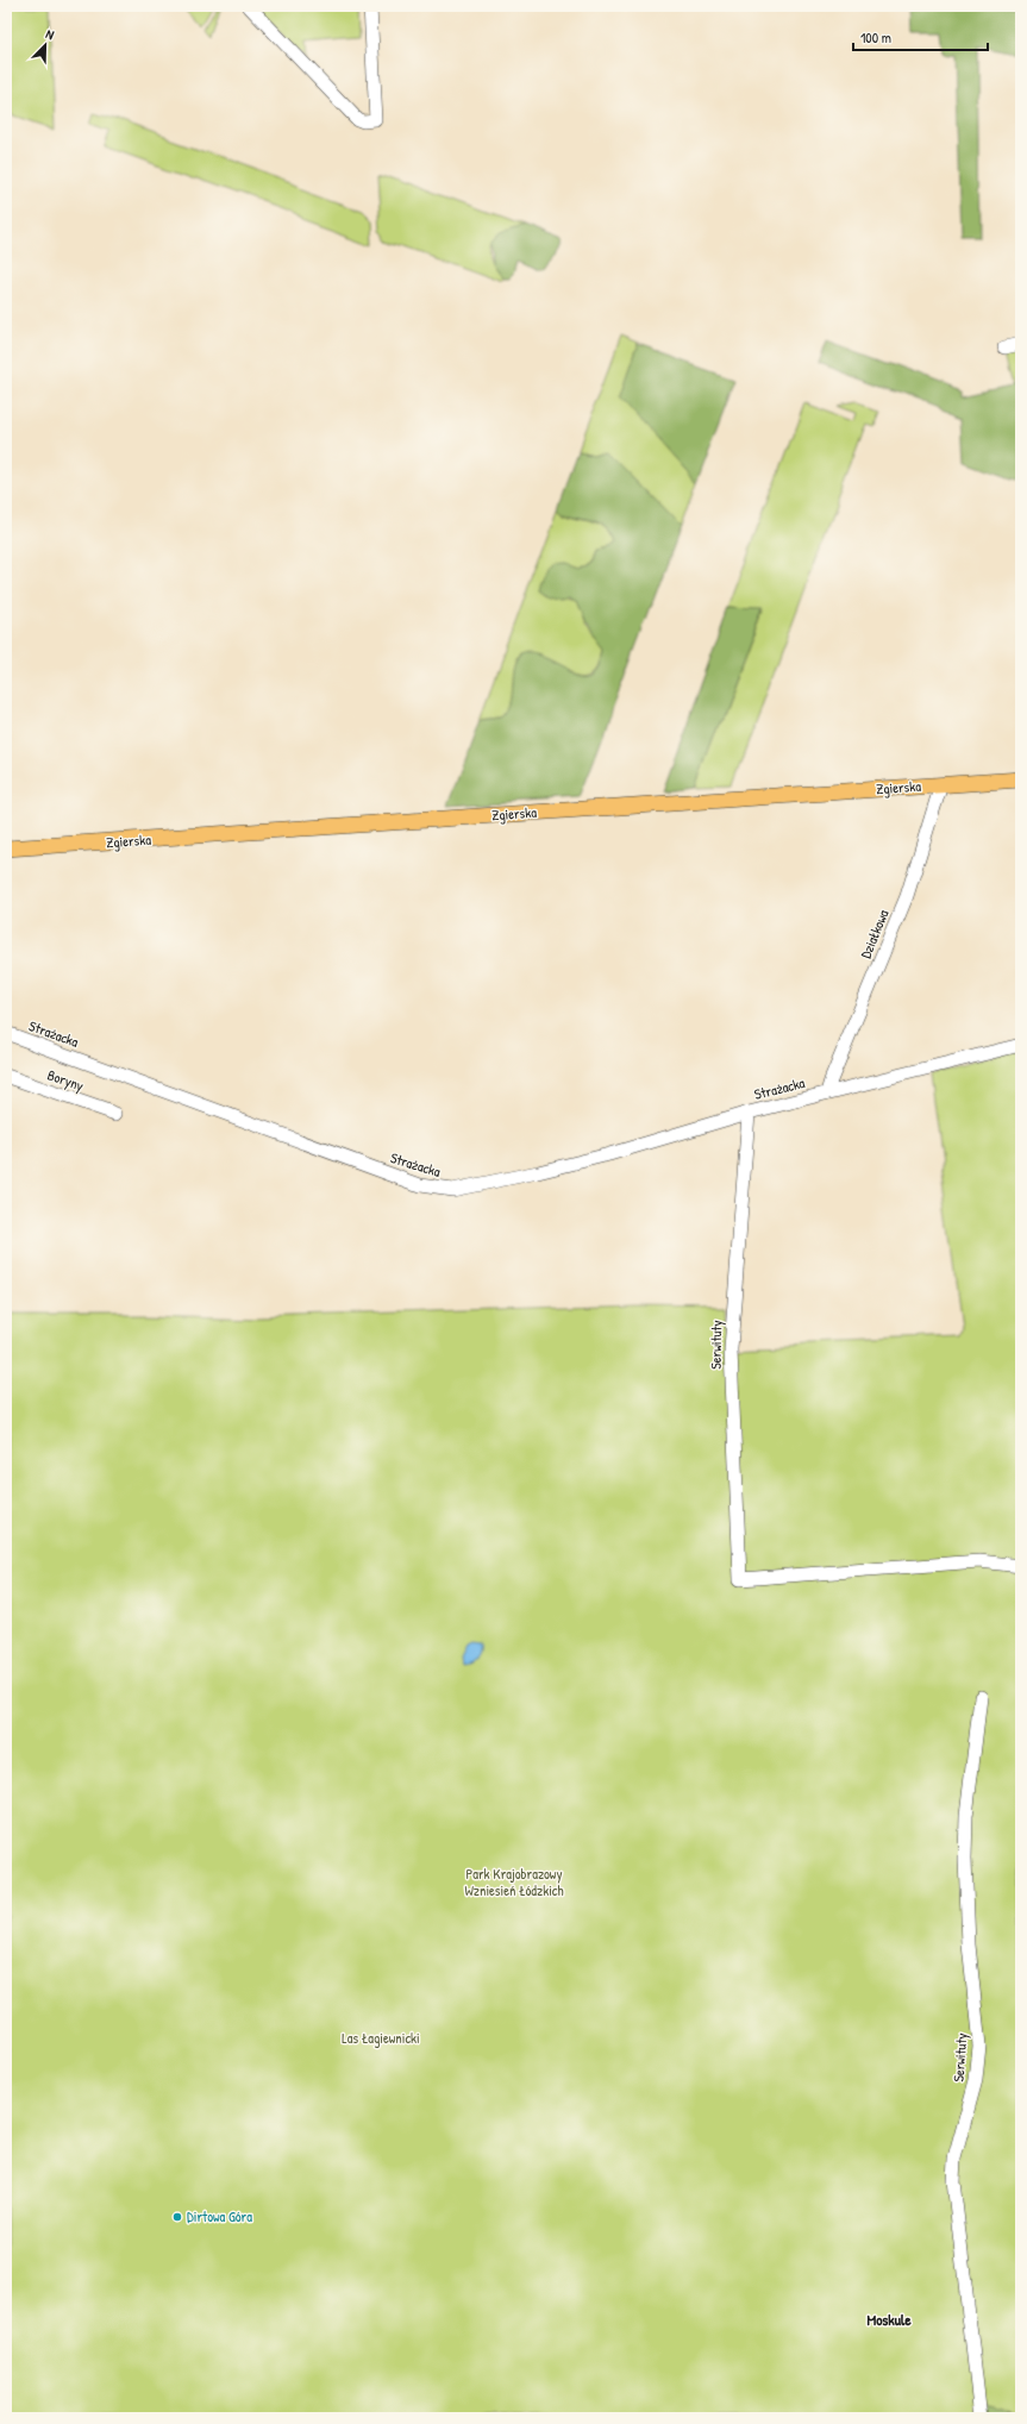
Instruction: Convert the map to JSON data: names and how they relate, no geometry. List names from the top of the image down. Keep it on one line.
{"streets":{"main road":["Zgierska"],"street":["Działkowa","Strażacka","Boryny","Serwituty"]},"crossings":[["Zgierska","Działkowa"],["Działkowa","Strażacka"],["Strażacka","Serwituty"]],"districts":["Moskule"],"parks":["Park Krajobrazowy Wzniesień Łódzkich","Las Łagiewnicki"],"places":["Dirtowa Góra"],"scale_bar":"100 m","north":"top right"}
